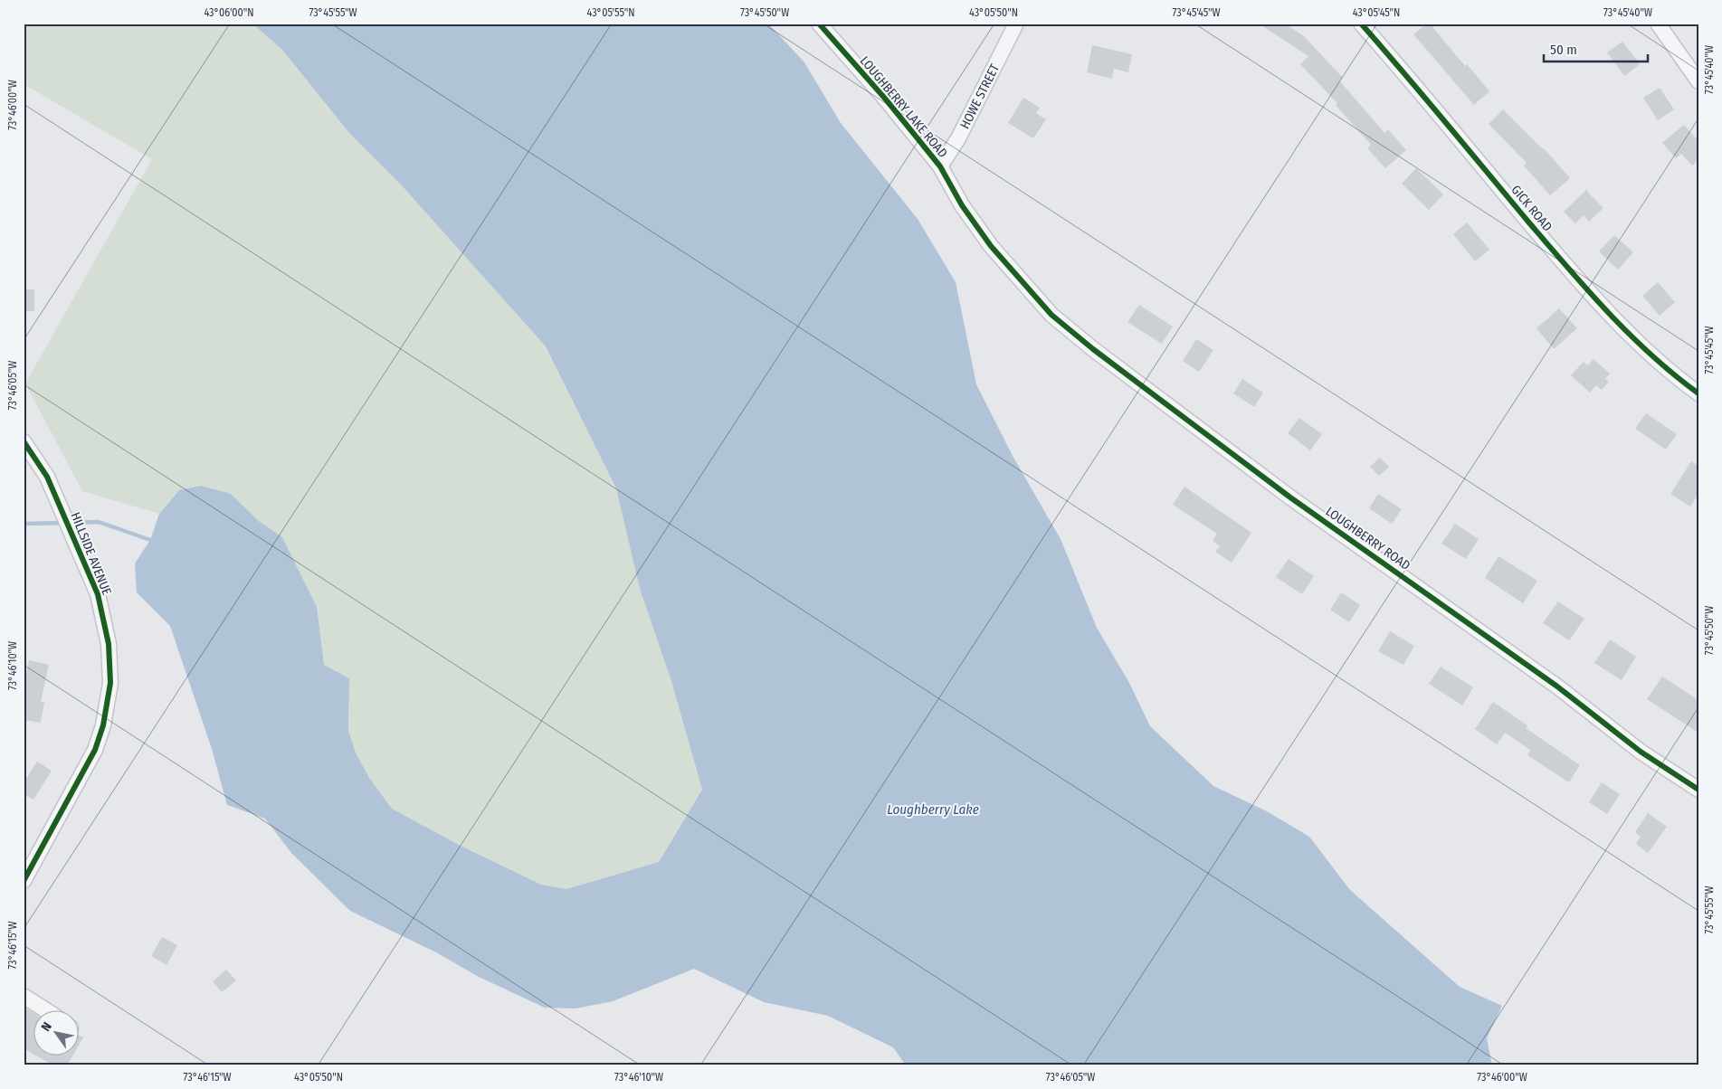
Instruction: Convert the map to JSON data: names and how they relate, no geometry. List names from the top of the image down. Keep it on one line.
{"streets":{"street":["HOWE STREET","LOUGHBERRY LAKE ROAD","GICK ROAD","LOUGHBERRY ROAD","HILLSIDE AVENUE"]},"crossings":[["HOWE STREET","LOUGHBERRY LAKE ROAD"],["LOUGHBERRY LAKE ROAD","LOUGHBERRY ROAD"]],"water":["Loughberry Lake"],"scale_bar":"50 m","north":"top left","coordinates":["43°06'00\"N","73°45'55\"W","43°05'55\"N","73°45'50\"W","43°05'50\"N","73°45'45\"W","43°05'45\"N","73°45'40\"W","73°46'00\"W","73°46'05\"W","73°46'10\"W","73°46'15\"W"]}
